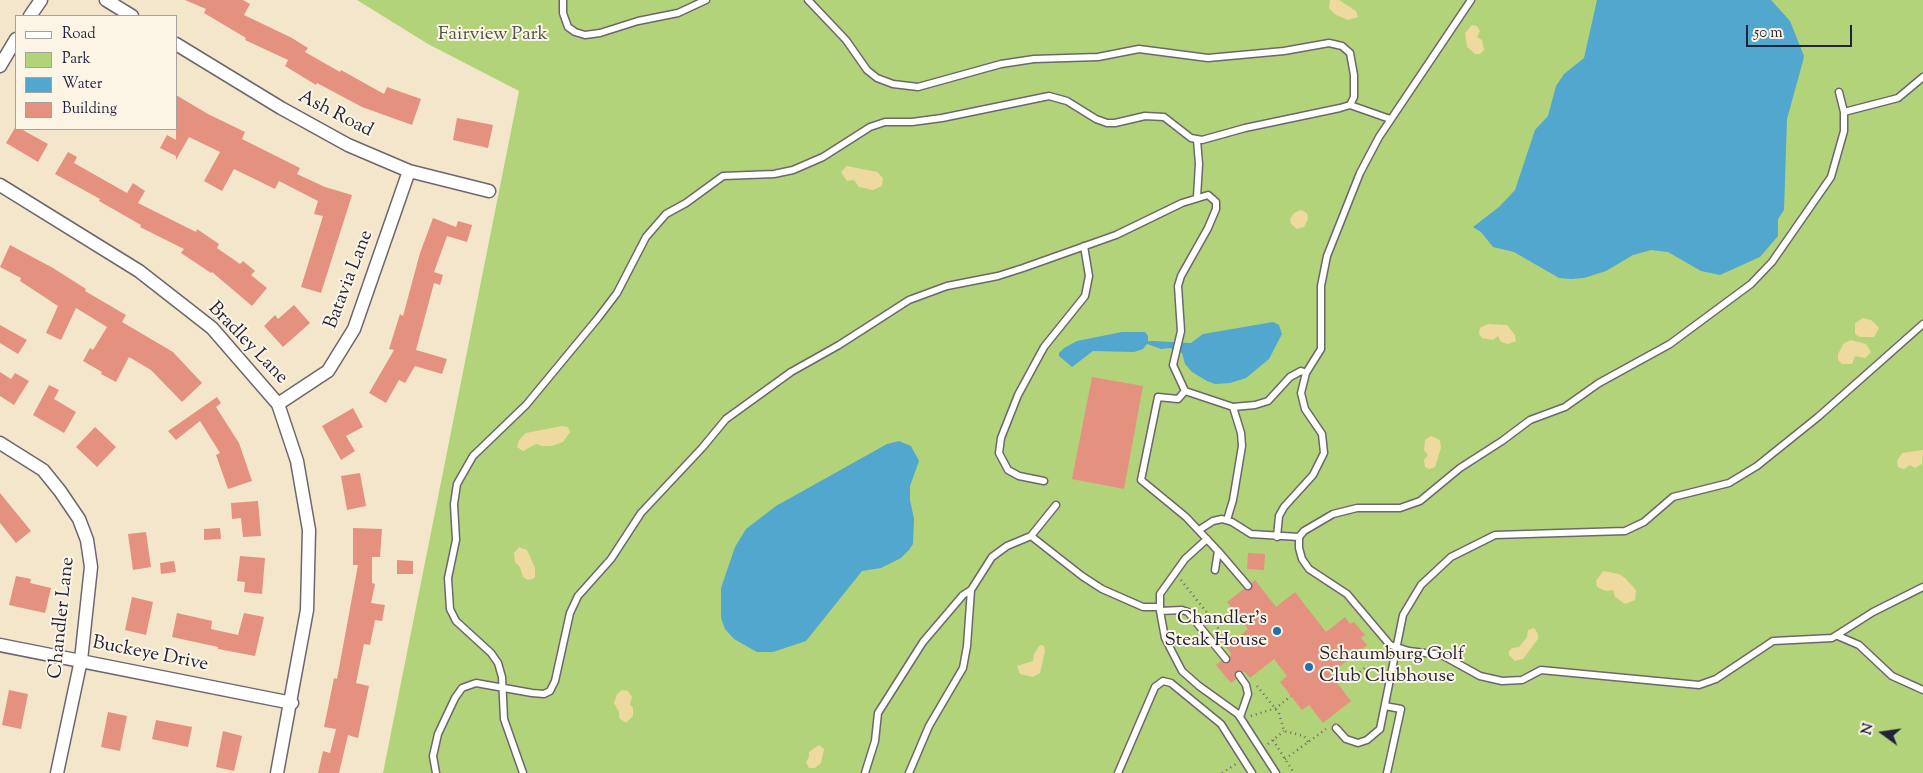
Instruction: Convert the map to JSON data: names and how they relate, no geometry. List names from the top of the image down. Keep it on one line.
{"streets":{"street":["Ash Road","Batavia Lane","Bradley Lane","Chandler Lane","Buckeye Drive"]},"crossings":[["Ash Road","Batavia Lane"],["Batavia Lane","Bradley Lane"],["Bradley Lane","Buckeye Drive"],["Chandler Lane","Buckeye Drive"]],"parks":["Fairview Park"],"places":["Chandler's Steak House","Schaumburg Golf Club Clubhouse"],"legend":["Road","Park","Water","Building"],"scale_bar":"50 m","north":"left"}
